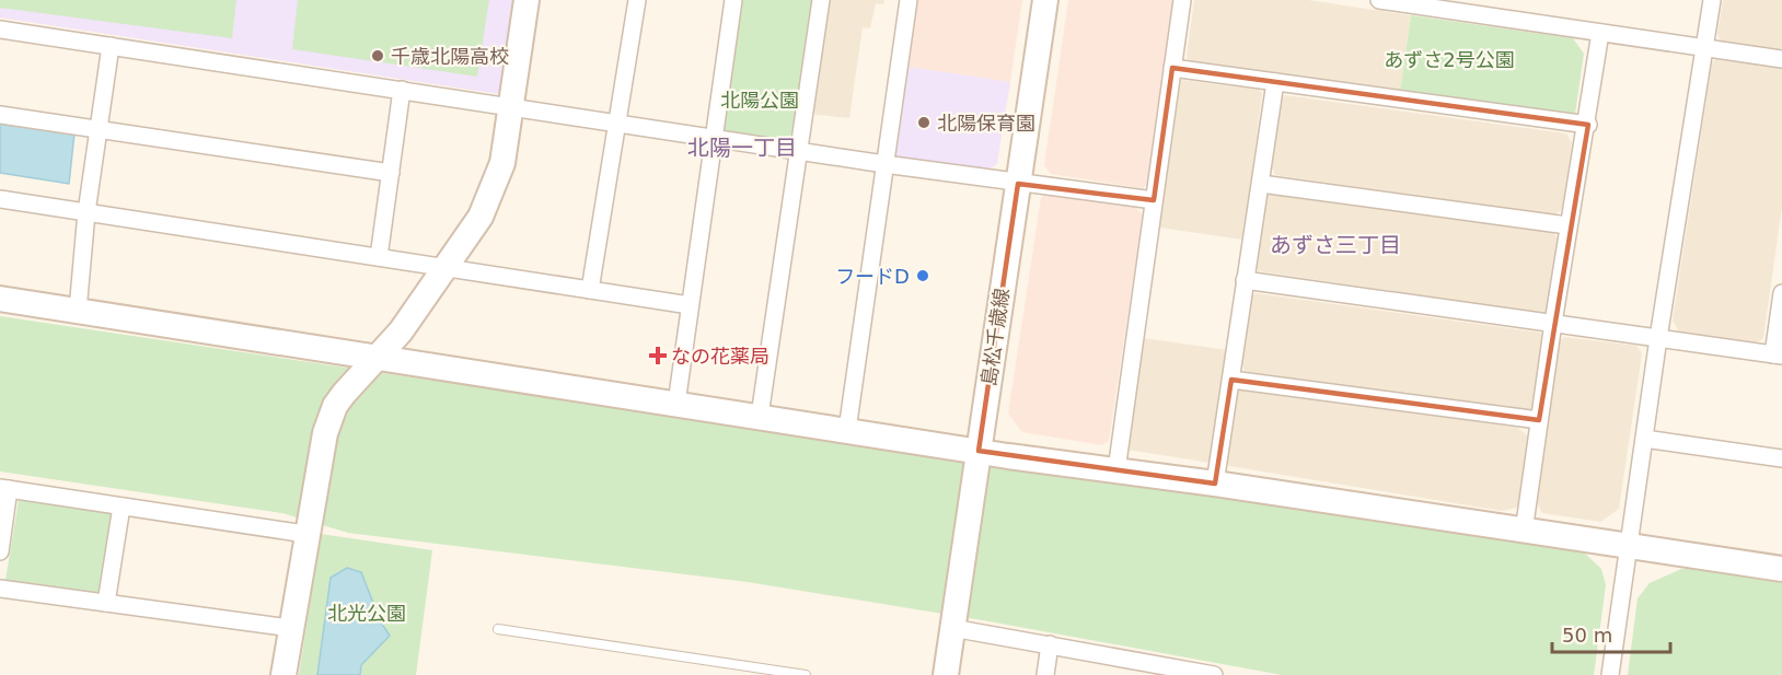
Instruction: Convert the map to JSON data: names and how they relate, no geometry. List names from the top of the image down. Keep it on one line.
{"streets":{"street":["島松千歳線"]},"districts":["北陽一丁目","あずさ三丁目"],"parks":["あずさ2号公園","北陽公園","北光公園"],"places":{"other":["千歳北陽高校","北陽保育園","フードD"],"health":["なの花薬局"]},"scale_bar":"50 m"}
